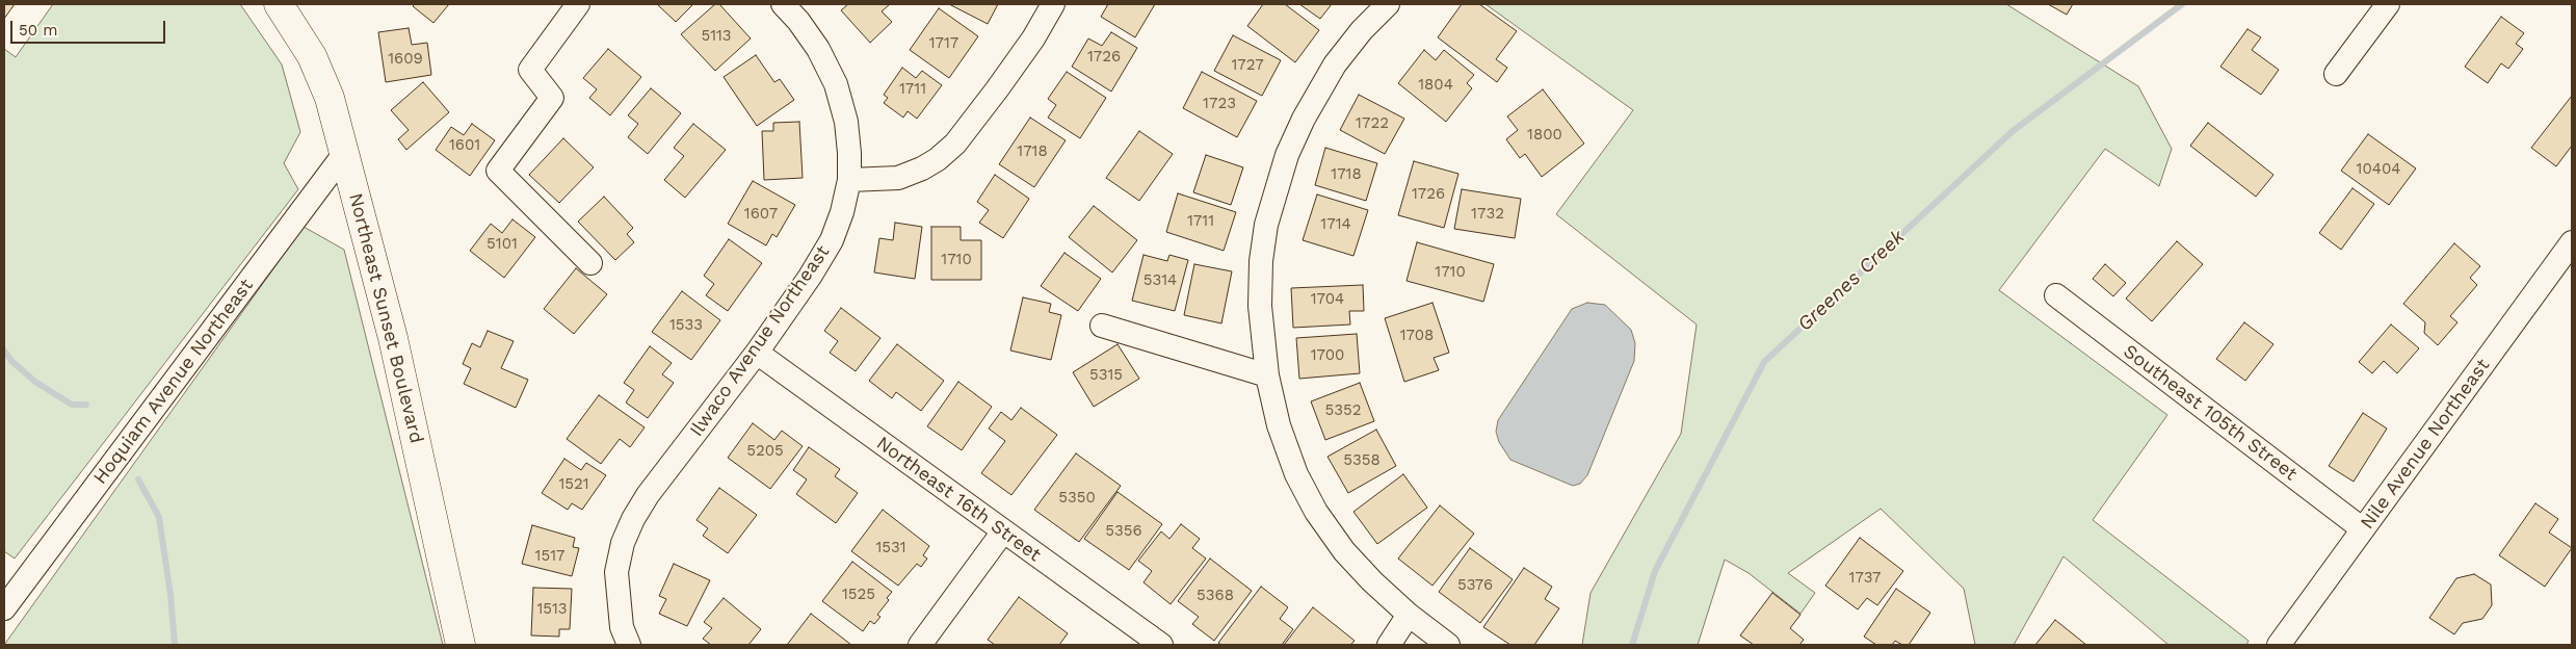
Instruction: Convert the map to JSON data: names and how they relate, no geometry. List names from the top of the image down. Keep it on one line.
{"streets":{"main road":["Northeast Sunset Boulevard"],"street":["Ilwaco Avenue Northeast","Hoquiam Avenue Northeast","Southeast 105th Street","Nile Avenue Northeast","Northeast 16th Street"]},"crossings":[["Northeast Sunset Boulevard","Hoquiam Avenue Northeast"],["Ilwaco Avenue Northeast","Northeast 16th Street"],["Southeast 105th Street","Nile Avenue Northeast"]],"water":["Greenes Creek"],"house_numbers":["5113","1717","1726","1609","1727","1804","1711","1723","1722","1800","1601","1718","10404","1718","1726","1607","1732","1711","1714","5101","1710","1710","5314","1704","1533","1708","1700","5315","5352","5205","5358","1521","5350","5356","1531","1517","1737","5376","1525","5368","1513"],"scale_bar":"50 m"}
